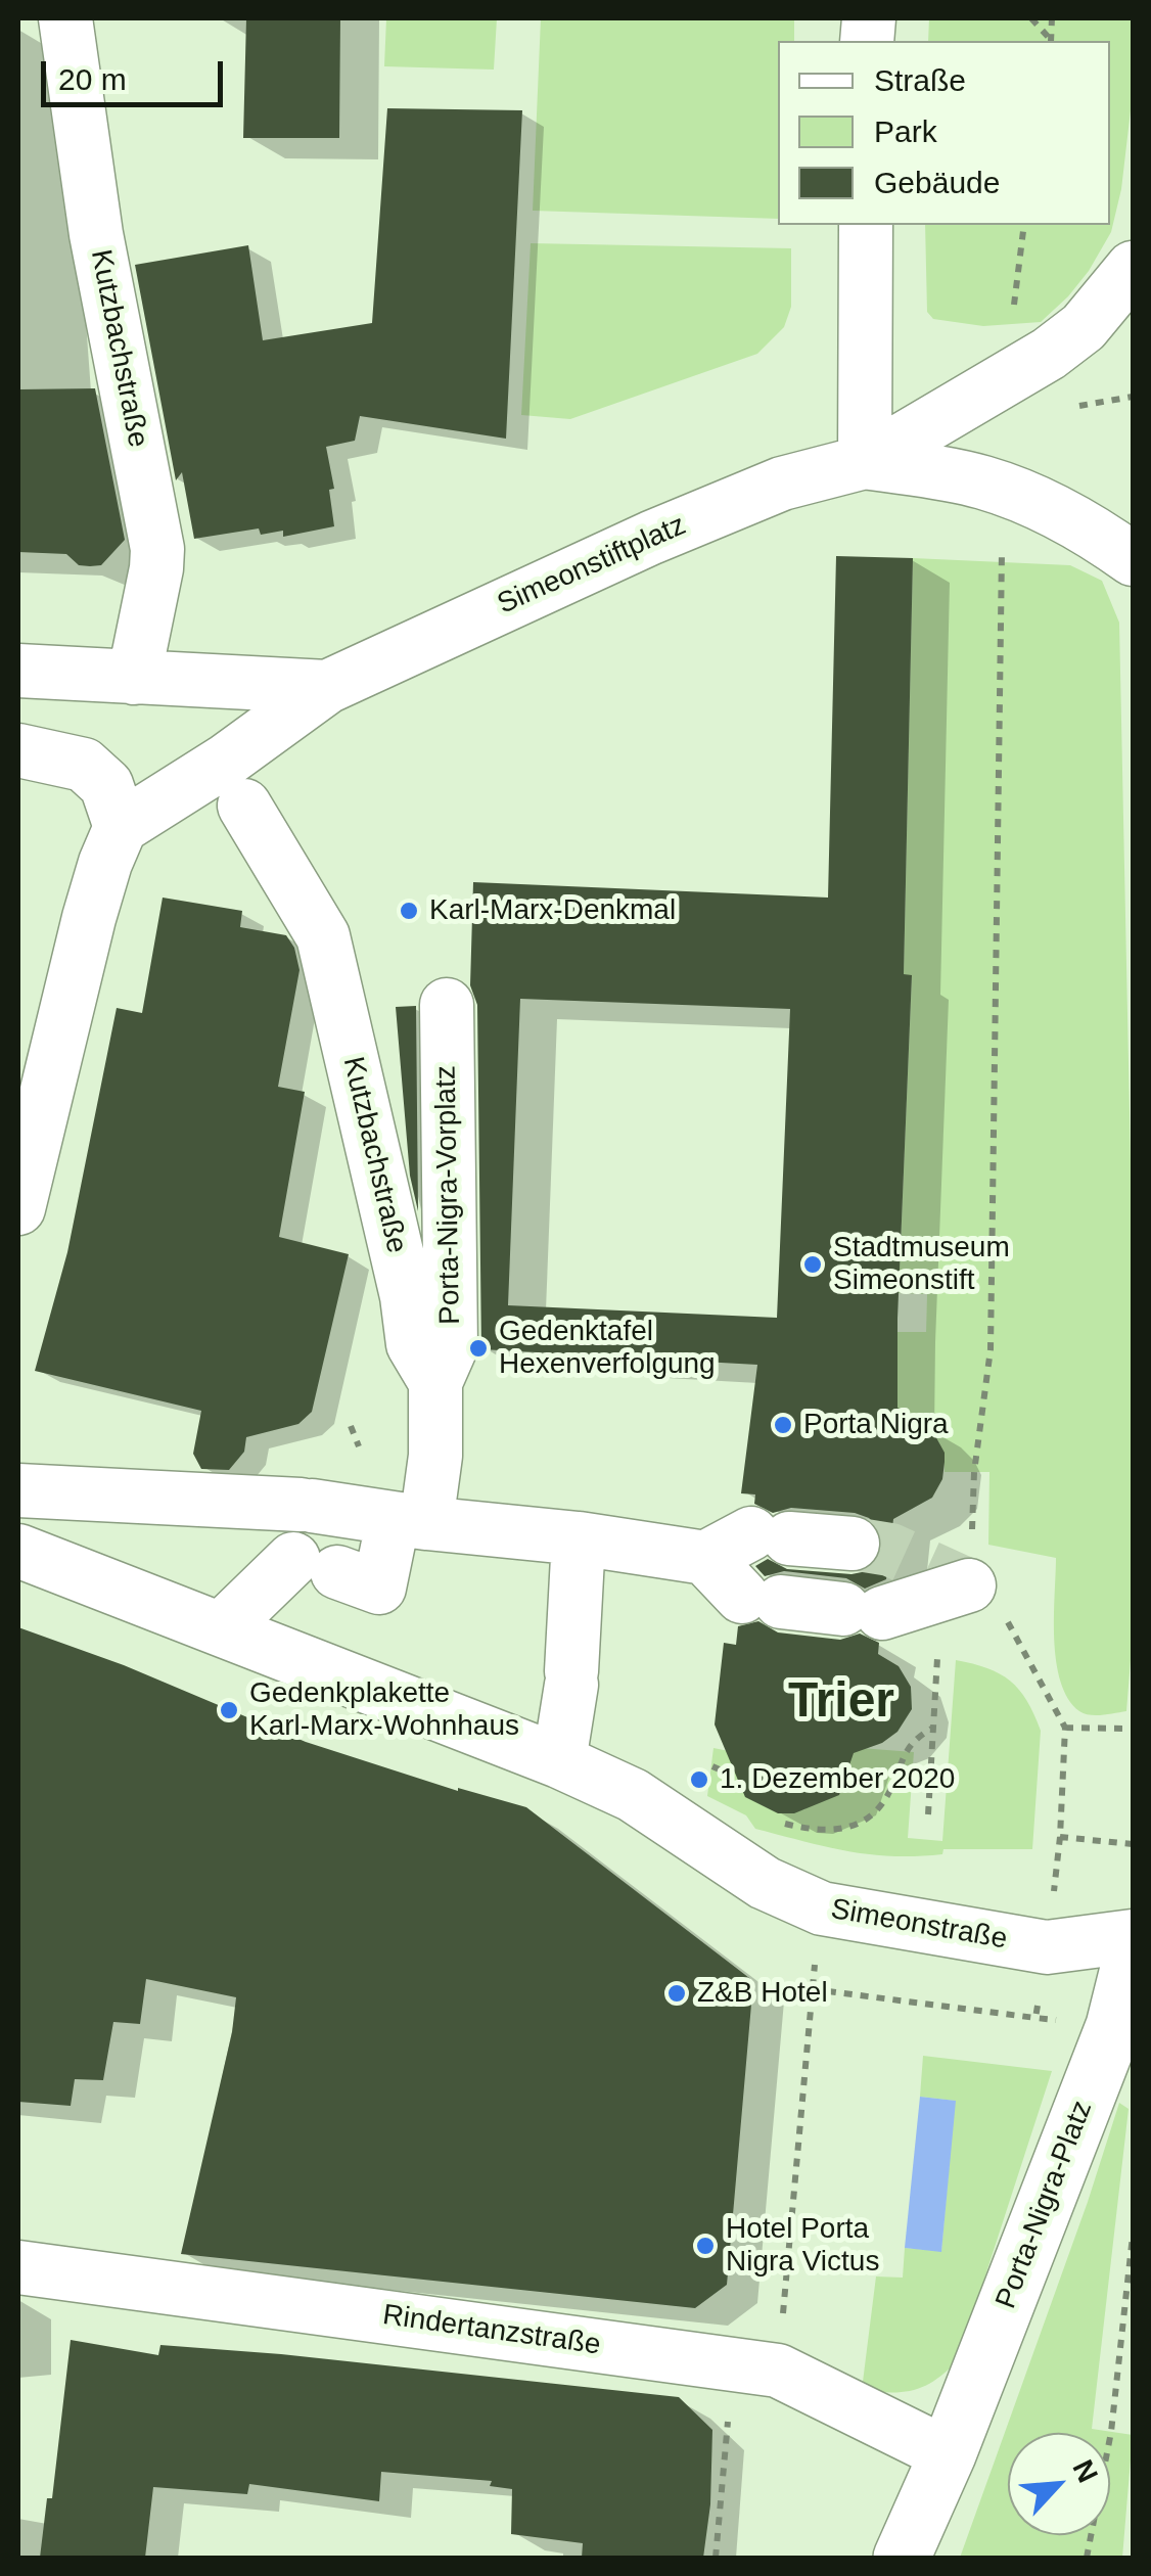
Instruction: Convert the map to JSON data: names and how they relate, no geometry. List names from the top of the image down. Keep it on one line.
{"streets":{"main road":["Porta-Nigra-Platz"],"street":["Kutzbachstraße","Simeonstiftplatz","Porta-Nigra-Vorplatz","Simeonstraße","Rindertanzstraße"]},"crossings":[["Kutzbachstraße","Simeonstiftplatz"],["Kutzbachstraße","Porta-Nigra-Vorplatz"],["Porta-Nigra-Vorplatz","Simeonstraße"],["Porta-Nigra-Platz","Rindertanzstraße"]],"districts":["Trier"],"places":["Karl-Marx-Denkmal","Stadtmuseum Simeonstift","Gedenktafel Hexenverfolgung","Porta Nigra","Gedenkplakette Karl-Marx-Wohnhaus","1. Dezember 2020","Z&B Hotel","Hotel Porta Nigra Victus"],"legend":["Straße","Park","Gebäude"],"scale_bar":"20 m","north":"top right"}
